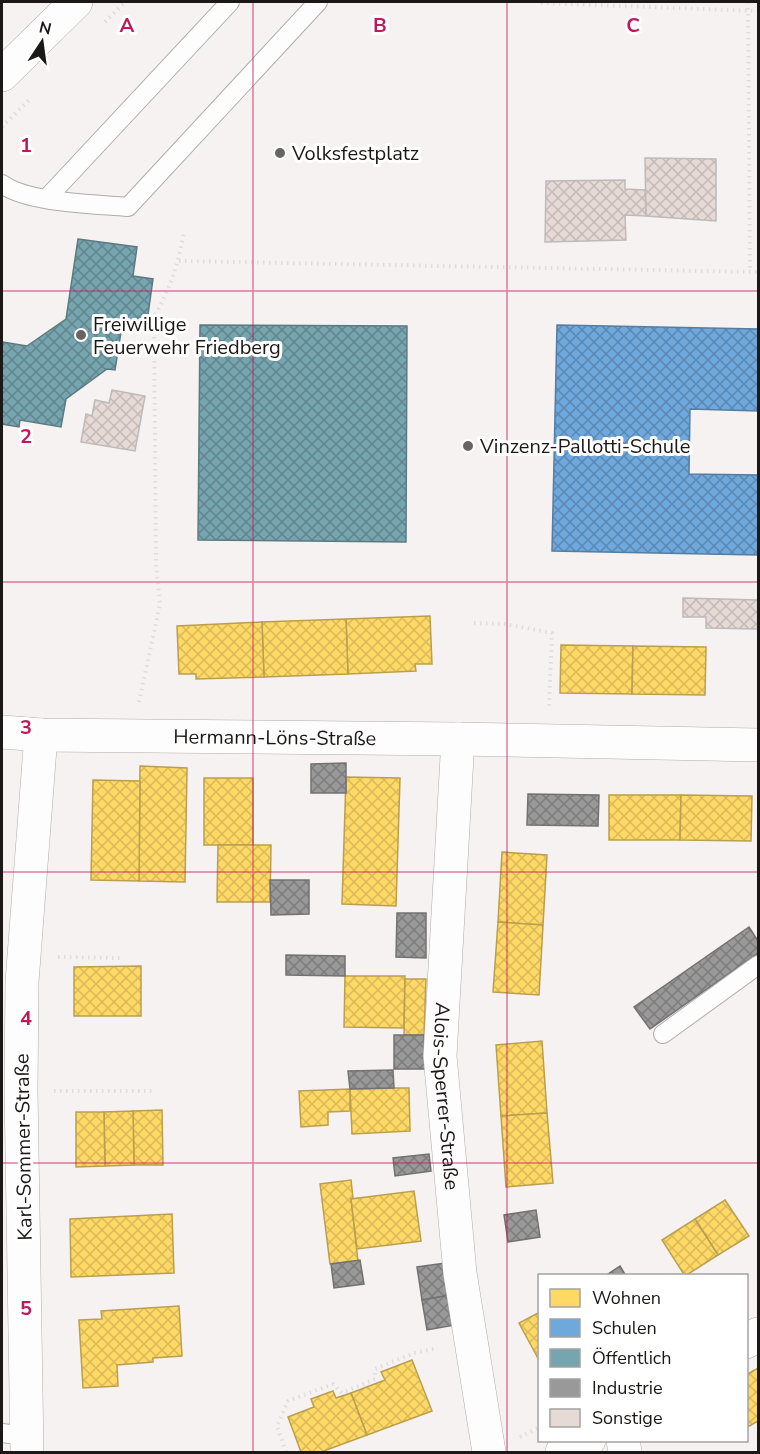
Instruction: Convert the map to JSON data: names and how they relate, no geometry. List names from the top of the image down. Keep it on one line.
{"streets":{"street":["Hermann-Löns-Straße","Alois-Sperrer-Straße","Karl-Sommer-Straße"]},"crossings":[["Hermann-Löns-Straße","Alois-Sperrer-Straße"],["Hermann-Löns-Straße","Karl-Sommer-Straße"]],"places":["Volksfestplatz","Freiwillige Feuerwehr Friedberg","Vinzenz-Pallotti-Schule"],"legend":["Wohnen","Schulen","Öffentlich","Industrie","Sonstige"],"north":"top","grid":{"columns":["A","B","C"],"rows":["1","2","3","4","5"]}}
